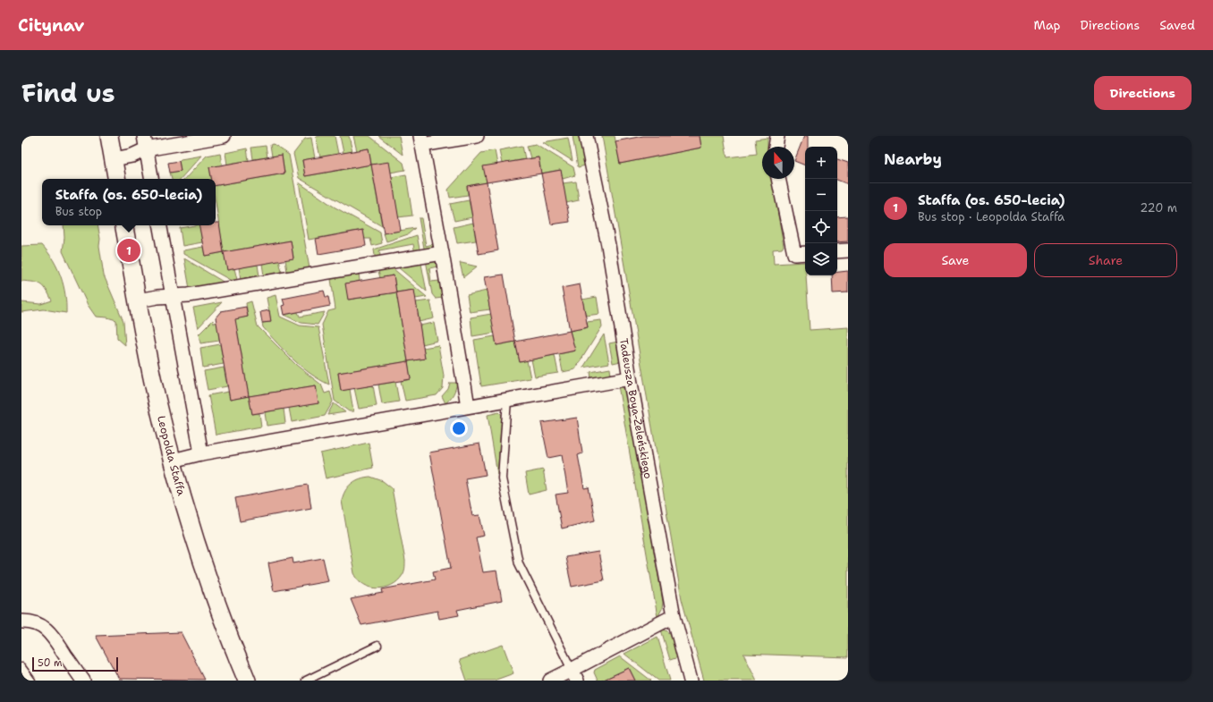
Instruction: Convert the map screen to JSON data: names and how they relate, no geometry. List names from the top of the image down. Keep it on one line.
{"streets":{"street":["Tadeusza Boya-Żeleńskiego","Leopolda Staffa"]},"scale_bar":"50 m","north":"top","page":{"header":"Citynav","nav":["Map","Directions","Saved"],"title":"Find us","buttons":["Directions",["Save","Share"]],"heading":"Nearby","map_buttons":["+","−"],"popup":["Staffa (os. 650-lecia)","Bus stop"],"list":[{"mark":"1","name":"Staffa (os. 650-lecia)","note":"Bus stop · Leopolda Staffa","value":"220 m"}],"pins":"1","scale":"50 m"}}
